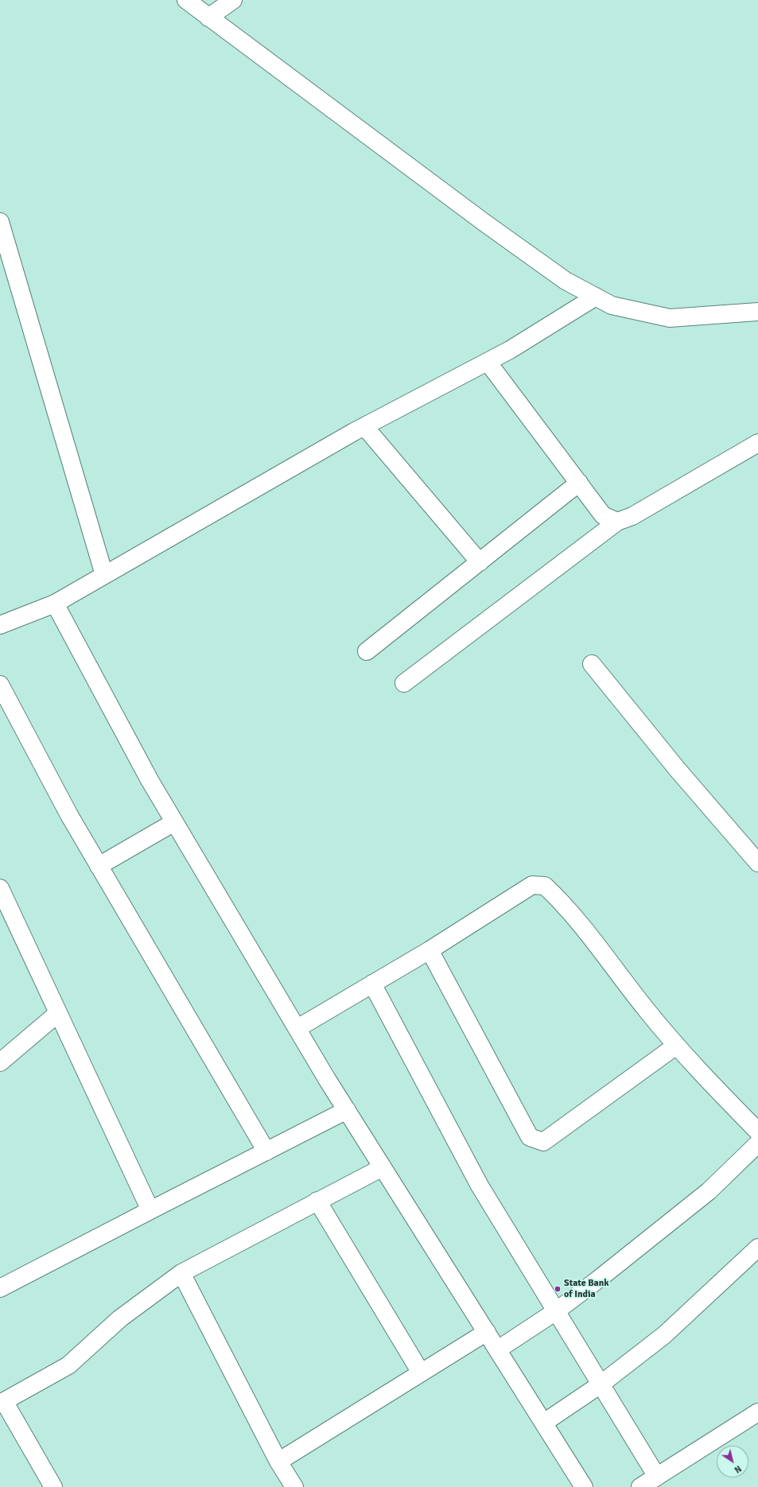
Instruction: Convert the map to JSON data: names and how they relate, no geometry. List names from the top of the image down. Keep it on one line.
{"places":["State Bank of India"],"north":"bottom right"}
